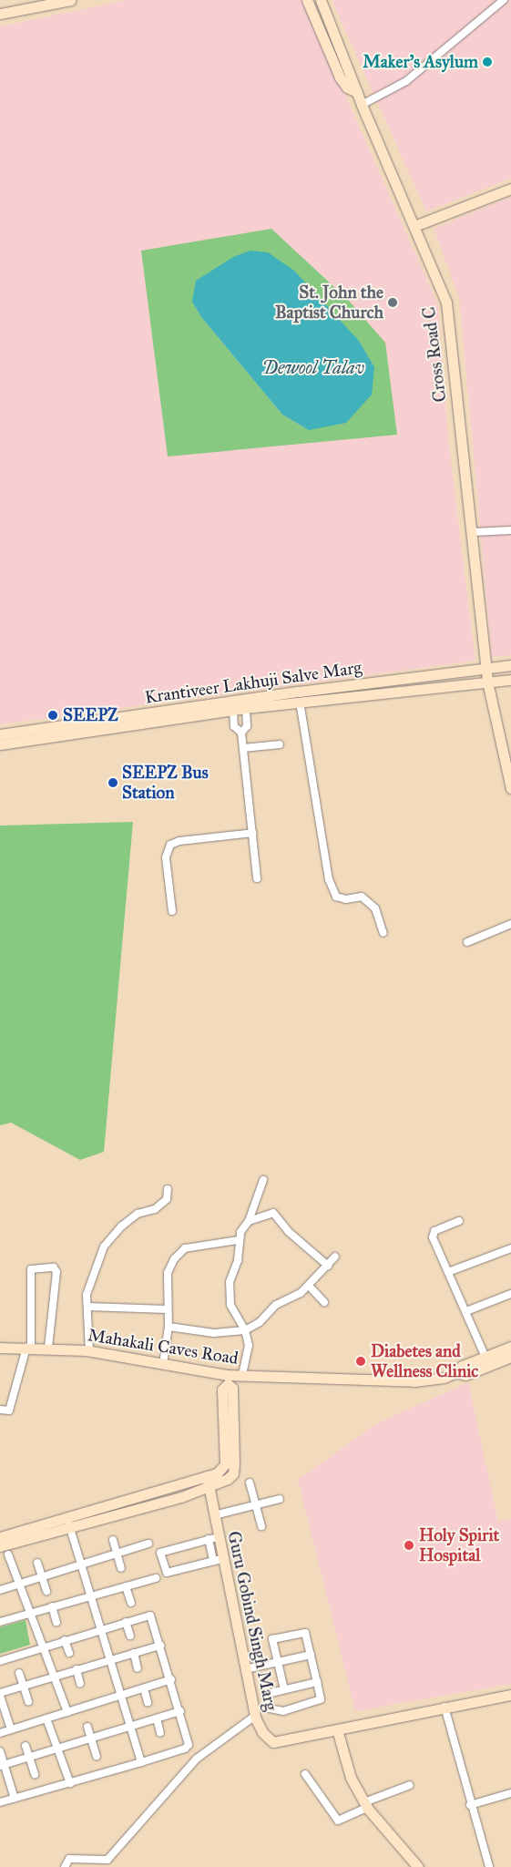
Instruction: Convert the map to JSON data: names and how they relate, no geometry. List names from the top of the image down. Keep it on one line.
{"streets":{"main road":["Cross Road C","Krantiveer Lakhuji Salve Marg","Mahakali Caves Road","Guru Gobind Singh Marg"]},"crossings":[["Cross Road C","Krantiveer Lakhuji Salve Marg"]],"water":["Dewool Talav"],"places":["Maker's Asylum","St. John the Baptist Church","SEEPZ","SEEPZ Bus Station","Diabetes and Wellness Clinic","Holy Spirit Hospital"]}
